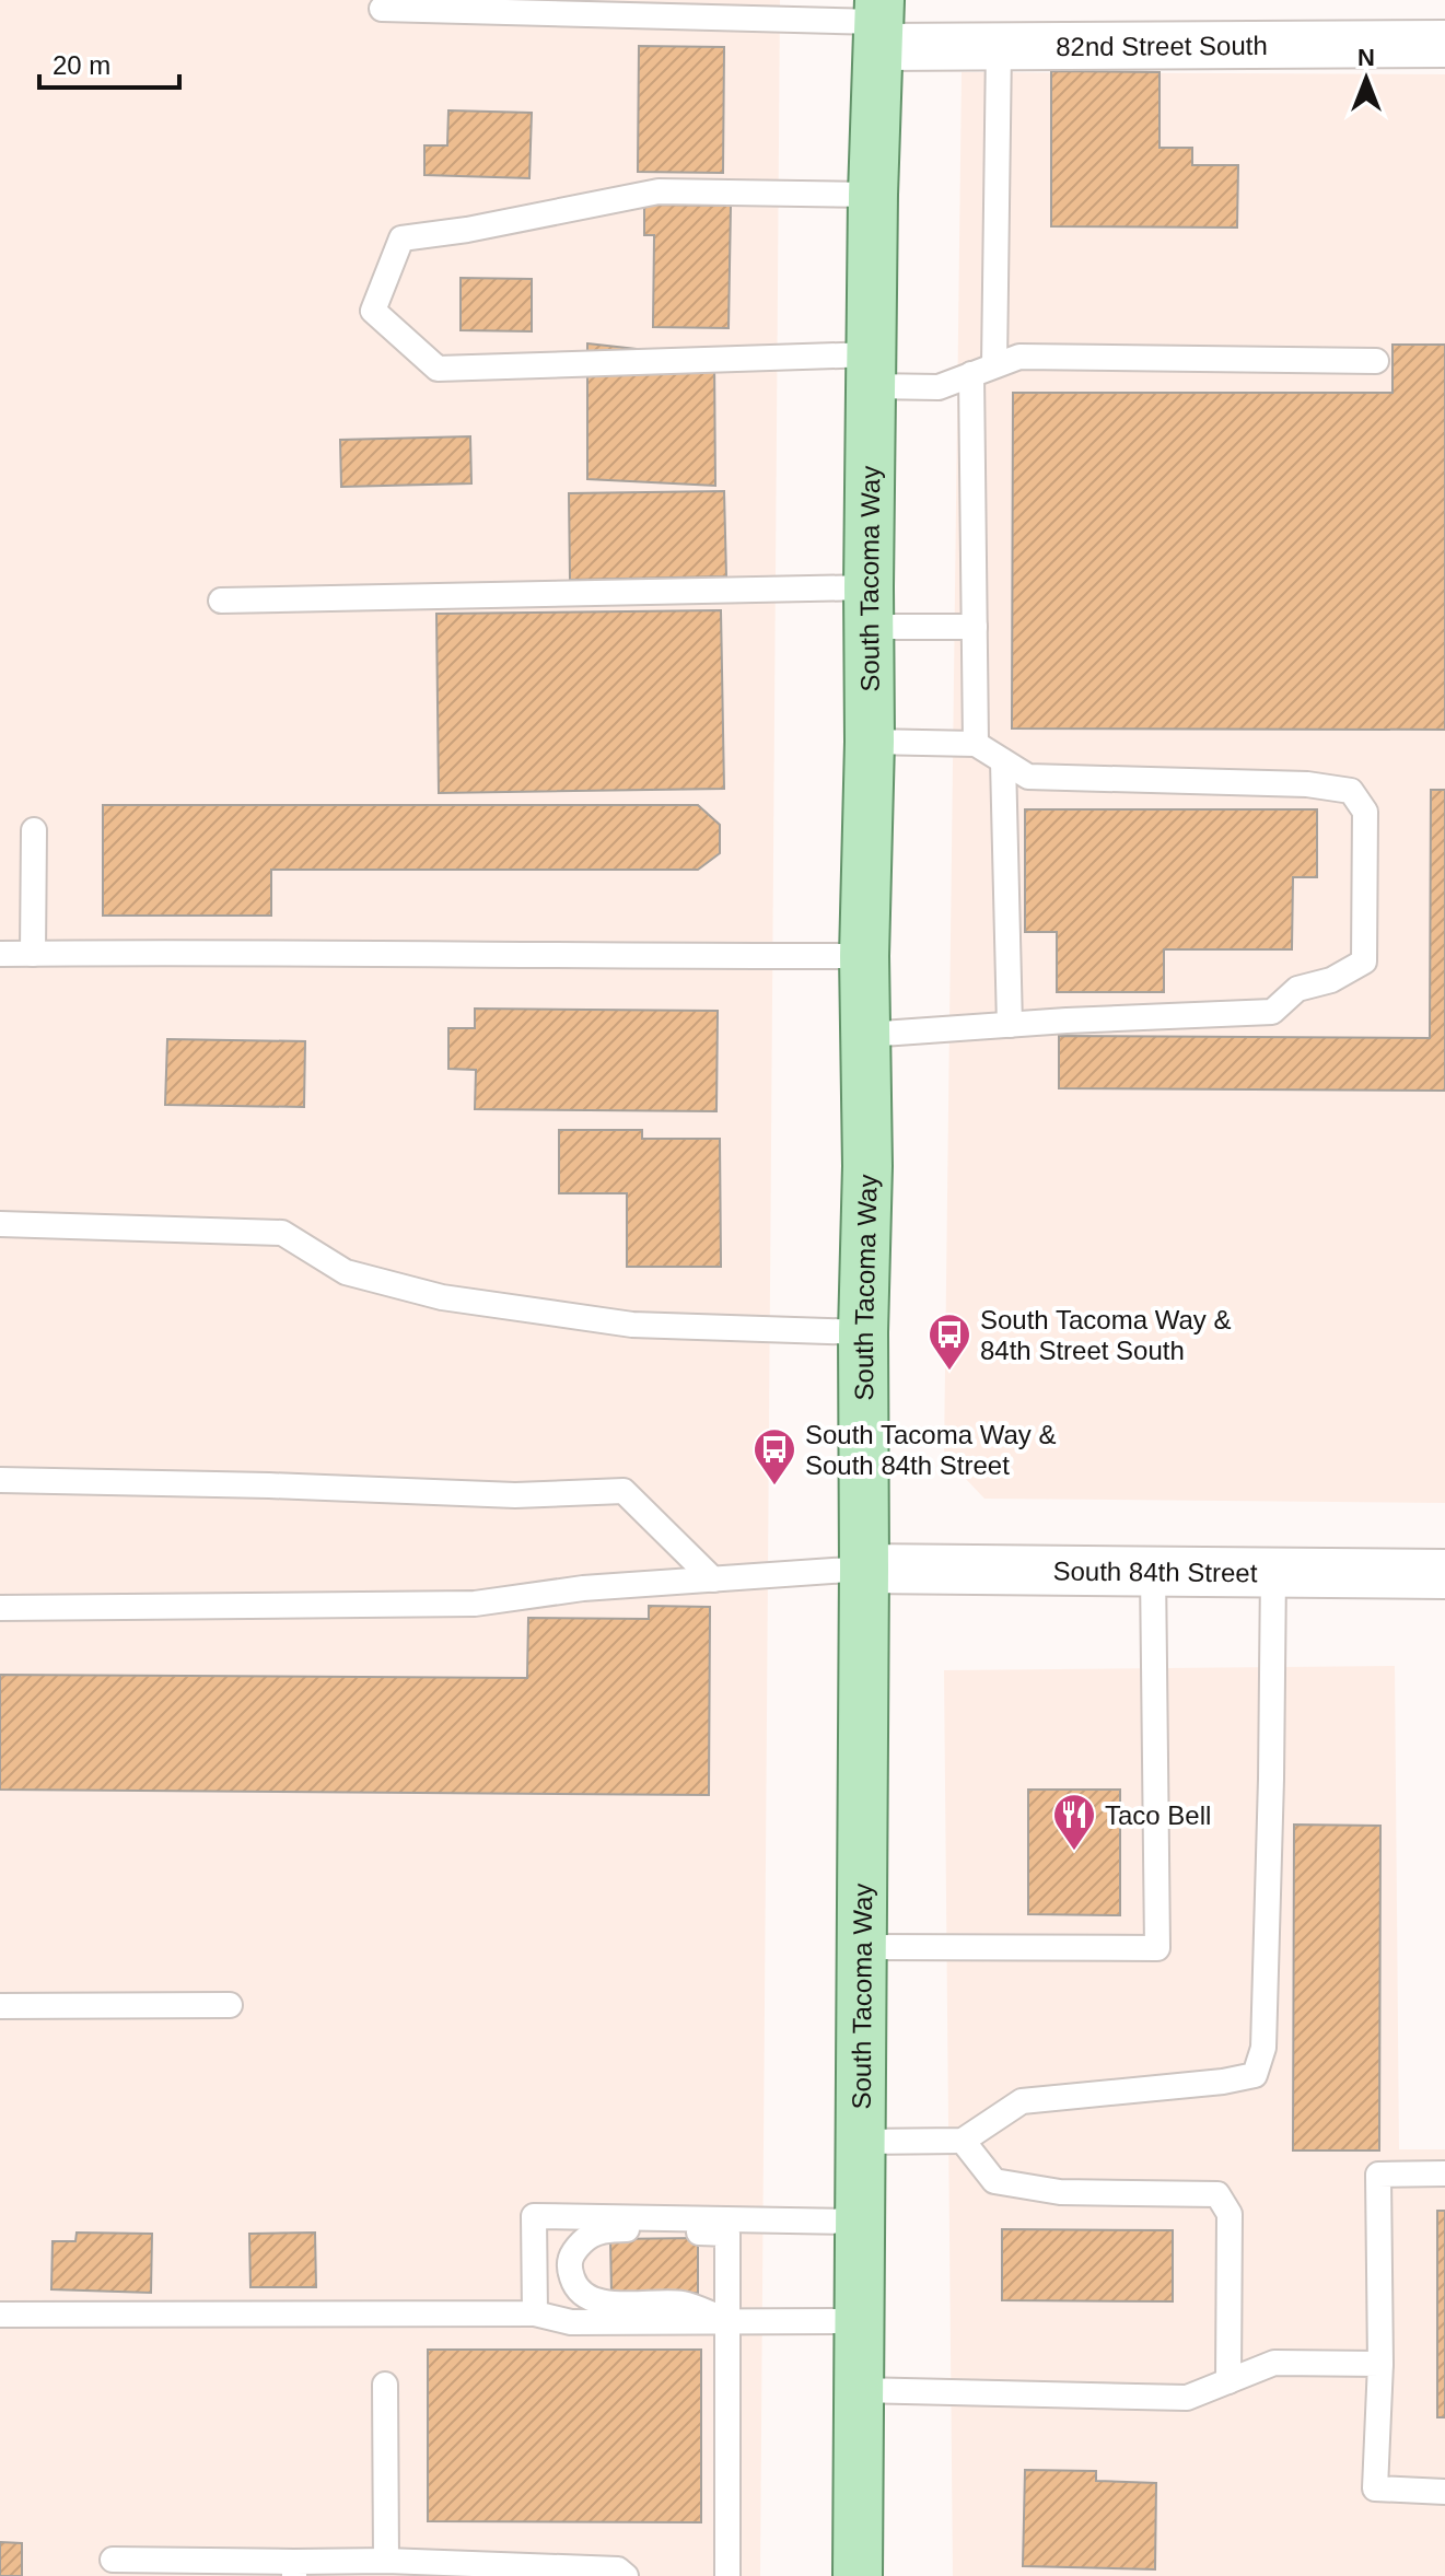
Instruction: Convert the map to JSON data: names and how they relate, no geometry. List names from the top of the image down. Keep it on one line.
{"streets":{"main road":["South Tacoma Way","South 84th Street"],"street":["82nd Street South"]},"crossings":[["82nd Street South","South Tacoma Way"],["South Tacoma Way","South 84th Street"]],"places":{"bus stop":["South Tacoma Way & 84th Street South","South Tacoma Way & South 84th Street"],"restaurant":["Taco Bell"]},"scale_bar":"20 m","north":"top"}
